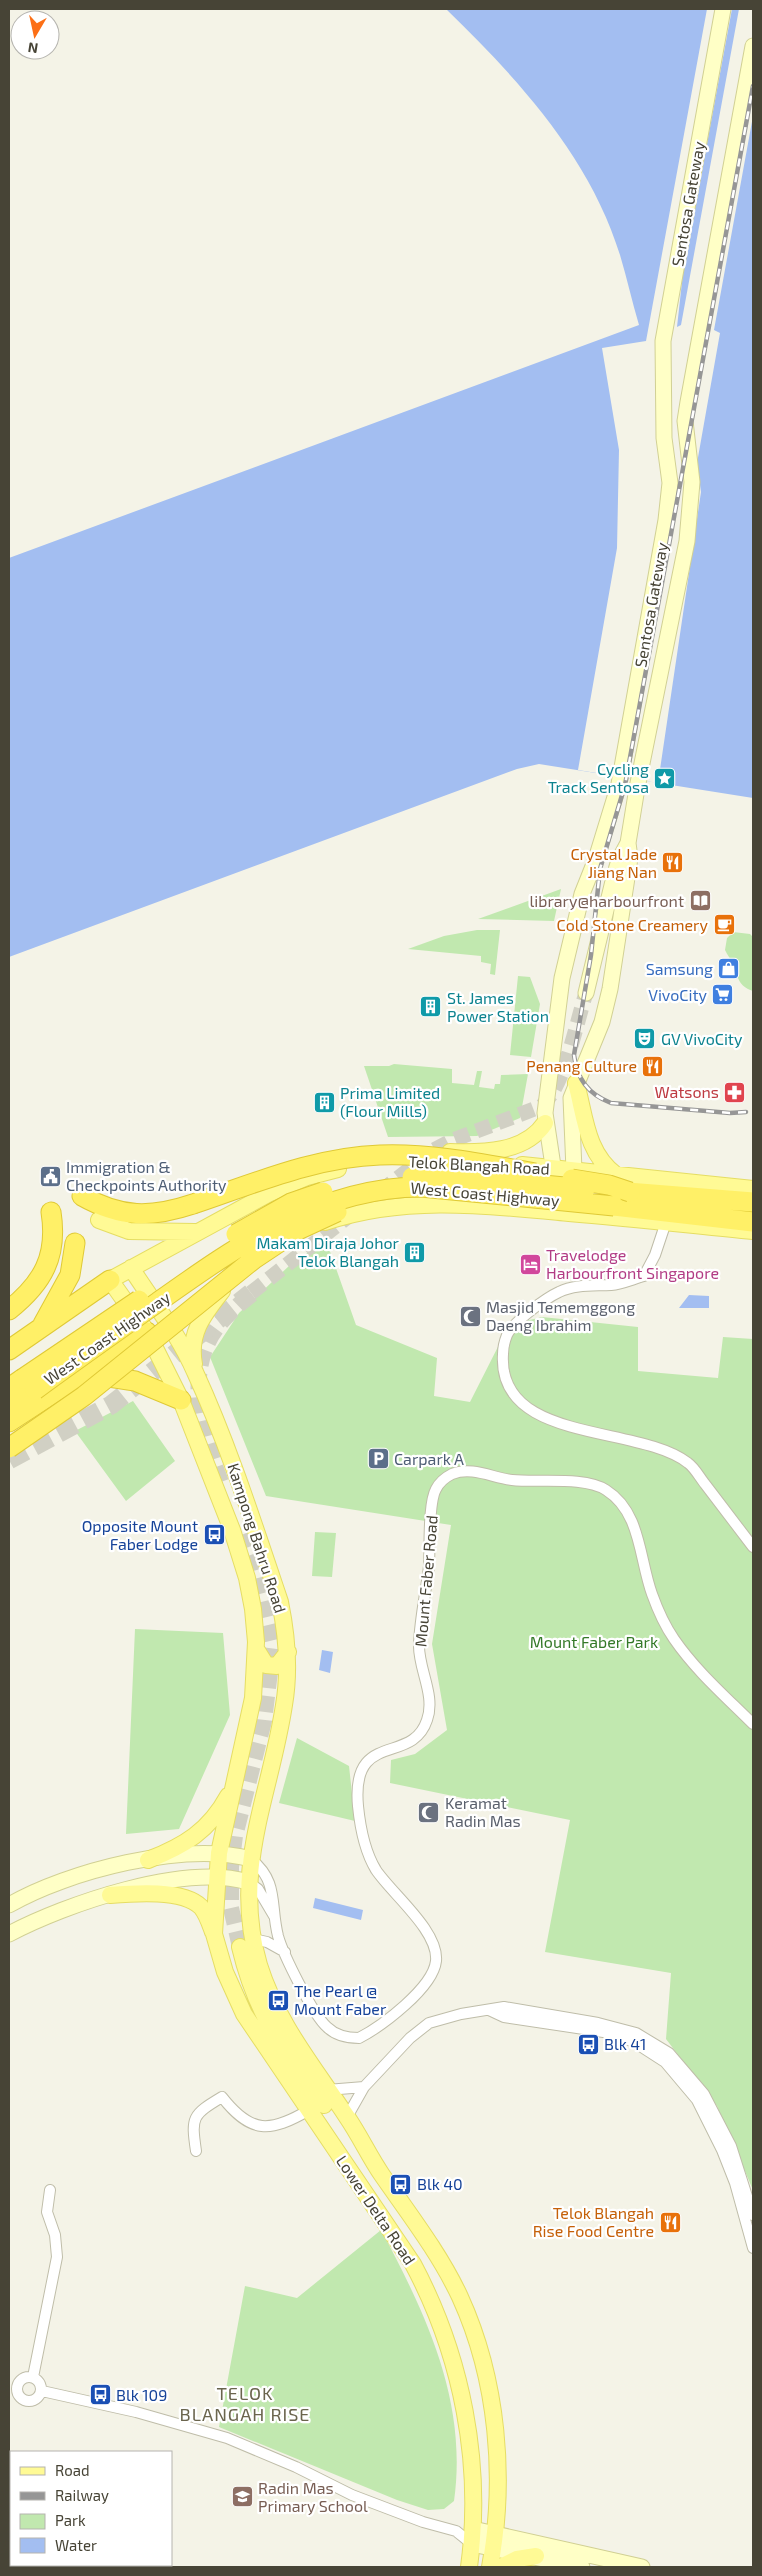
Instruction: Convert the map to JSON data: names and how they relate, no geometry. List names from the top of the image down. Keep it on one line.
{"streets":{"highway":["West Coast Highway"],"main road":["Sentosa Gateway","Telok Blangah Road","Kampong Bahru Road","Lower Delta Road"],"street":["Mount Faber Road"]},"crossings":[["Sentosa Gateway","Telok Blangah Road"],["Telok Blangah Road","Kampong Bahru Road"],["Kampong Bahru Road","Mount Faber Road"],["Kampong Bahru Road","Lower Delta Road"],["Mount Faber Road","Lower Delta Road"]],"districts":["TELOK BLANGAH RISE"],"parks":["Mount Faber Park"],"places":{"place":["Cycling Track Sentosa"],"restaurant":["Crystal Jade Jiang Nan","Penang Culture","Telok Blangah Rise Food Centre"],"library":["library@harbourfront"],"cafe":["Cold Stone Creamery"],"shop":["Samsung"],"supermarket":["VivoCity"],"building":["St. James Power Station","Prima Limited (Flour Mills)","Makam Diraja Johor Telok Blangah"],"theatre":["GV VivoCity"],"pharmacy":["Watsons"],"public building":["Immigration & Checkpoints Authority"],"hotel":["Travelodge Harbourfront Singapore"],"mosque":["Masjid Tememggong Daeng Ibrahim","Keramat Radin Mas"],"parking":["Carpark A"],"bus stop":["Opposite Mount Faber Lodge","The Pearl @ Mount Faber","Blk 41","Blk 40","Blk 109"],"school or university":["Radin Mas Primary School"]},"legend":["Road","Railway","Park","Water"],"north":"bottom"}
